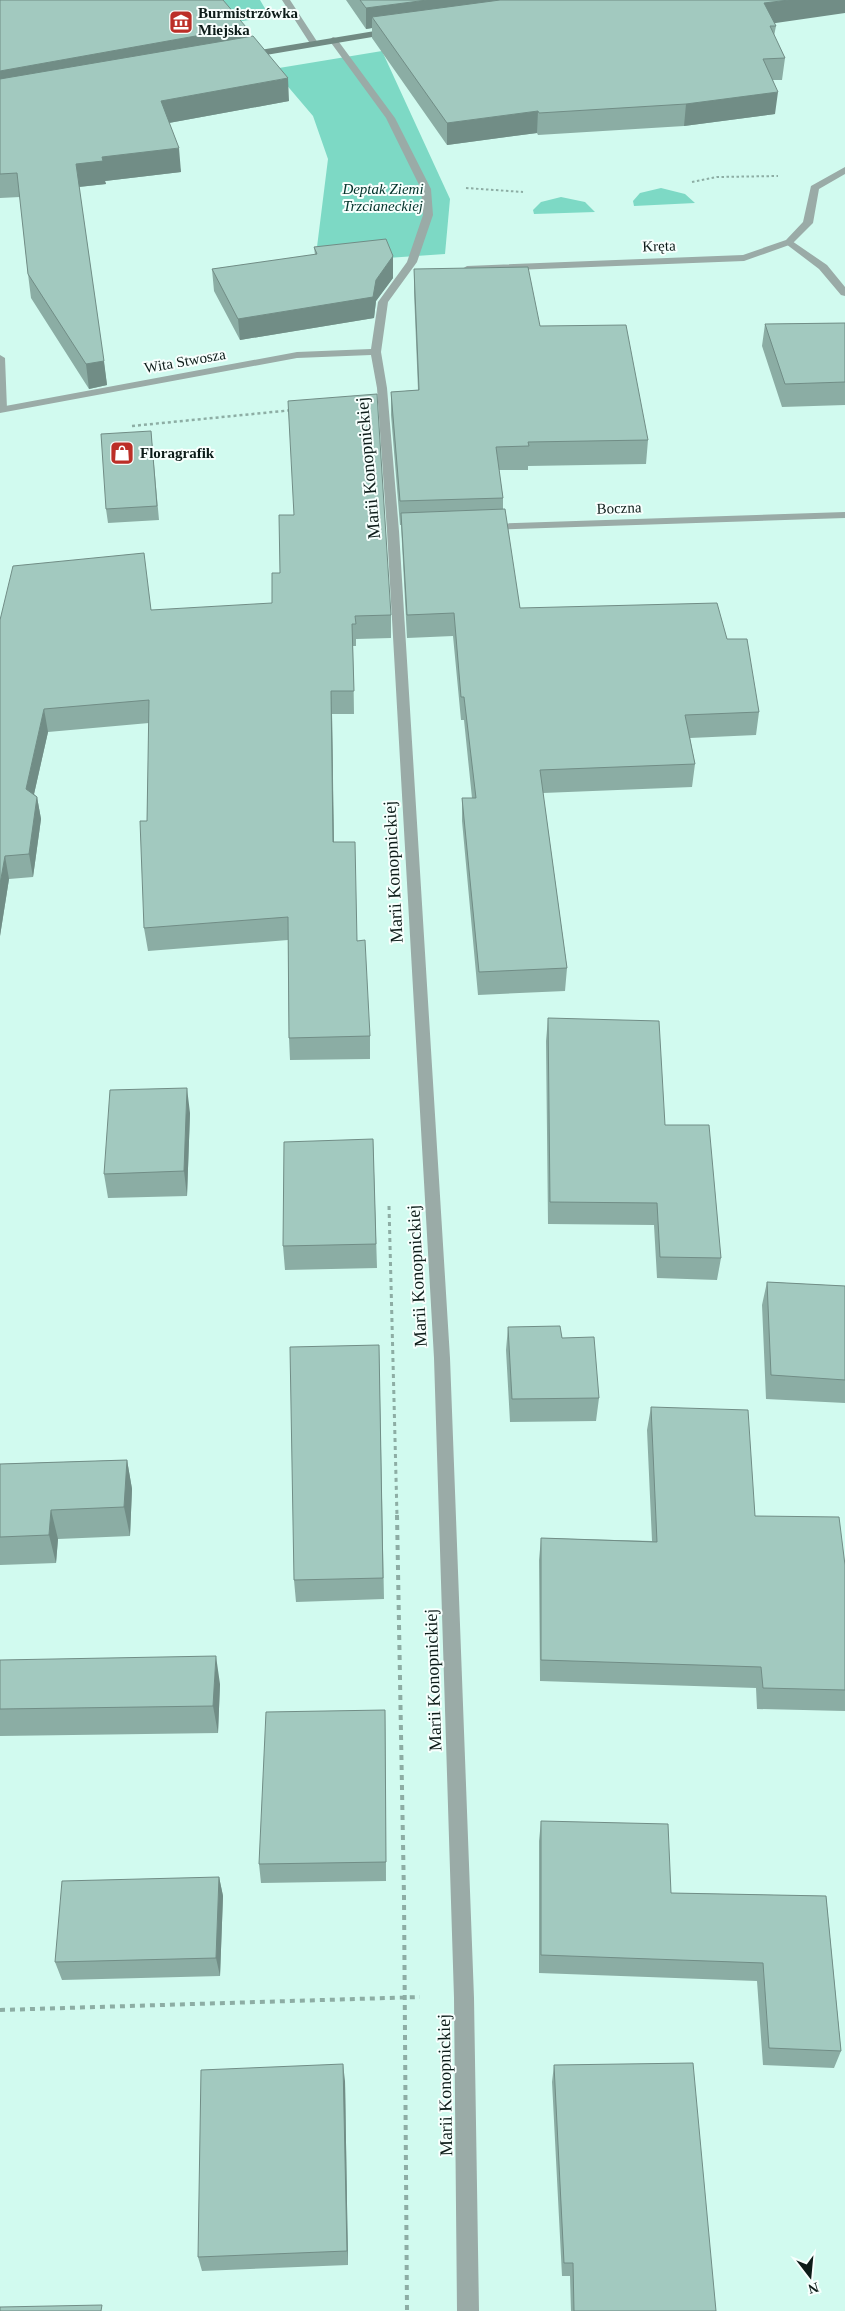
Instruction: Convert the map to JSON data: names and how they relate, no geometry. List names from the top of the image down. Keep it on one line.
{"streets":{"street":["Kręta","Wita Stwosza","Marii Konopnickiej","Boczna"]},"crossings":[["Wita Stwosza","Marii Konopnickiej"]],"parks":["Deptak Ziemi Trzcianeckiej"],"places":{"museum":["Burmistrzówka Miejska"],"shop":["Floragrafik"]},"north":"bottom"}
